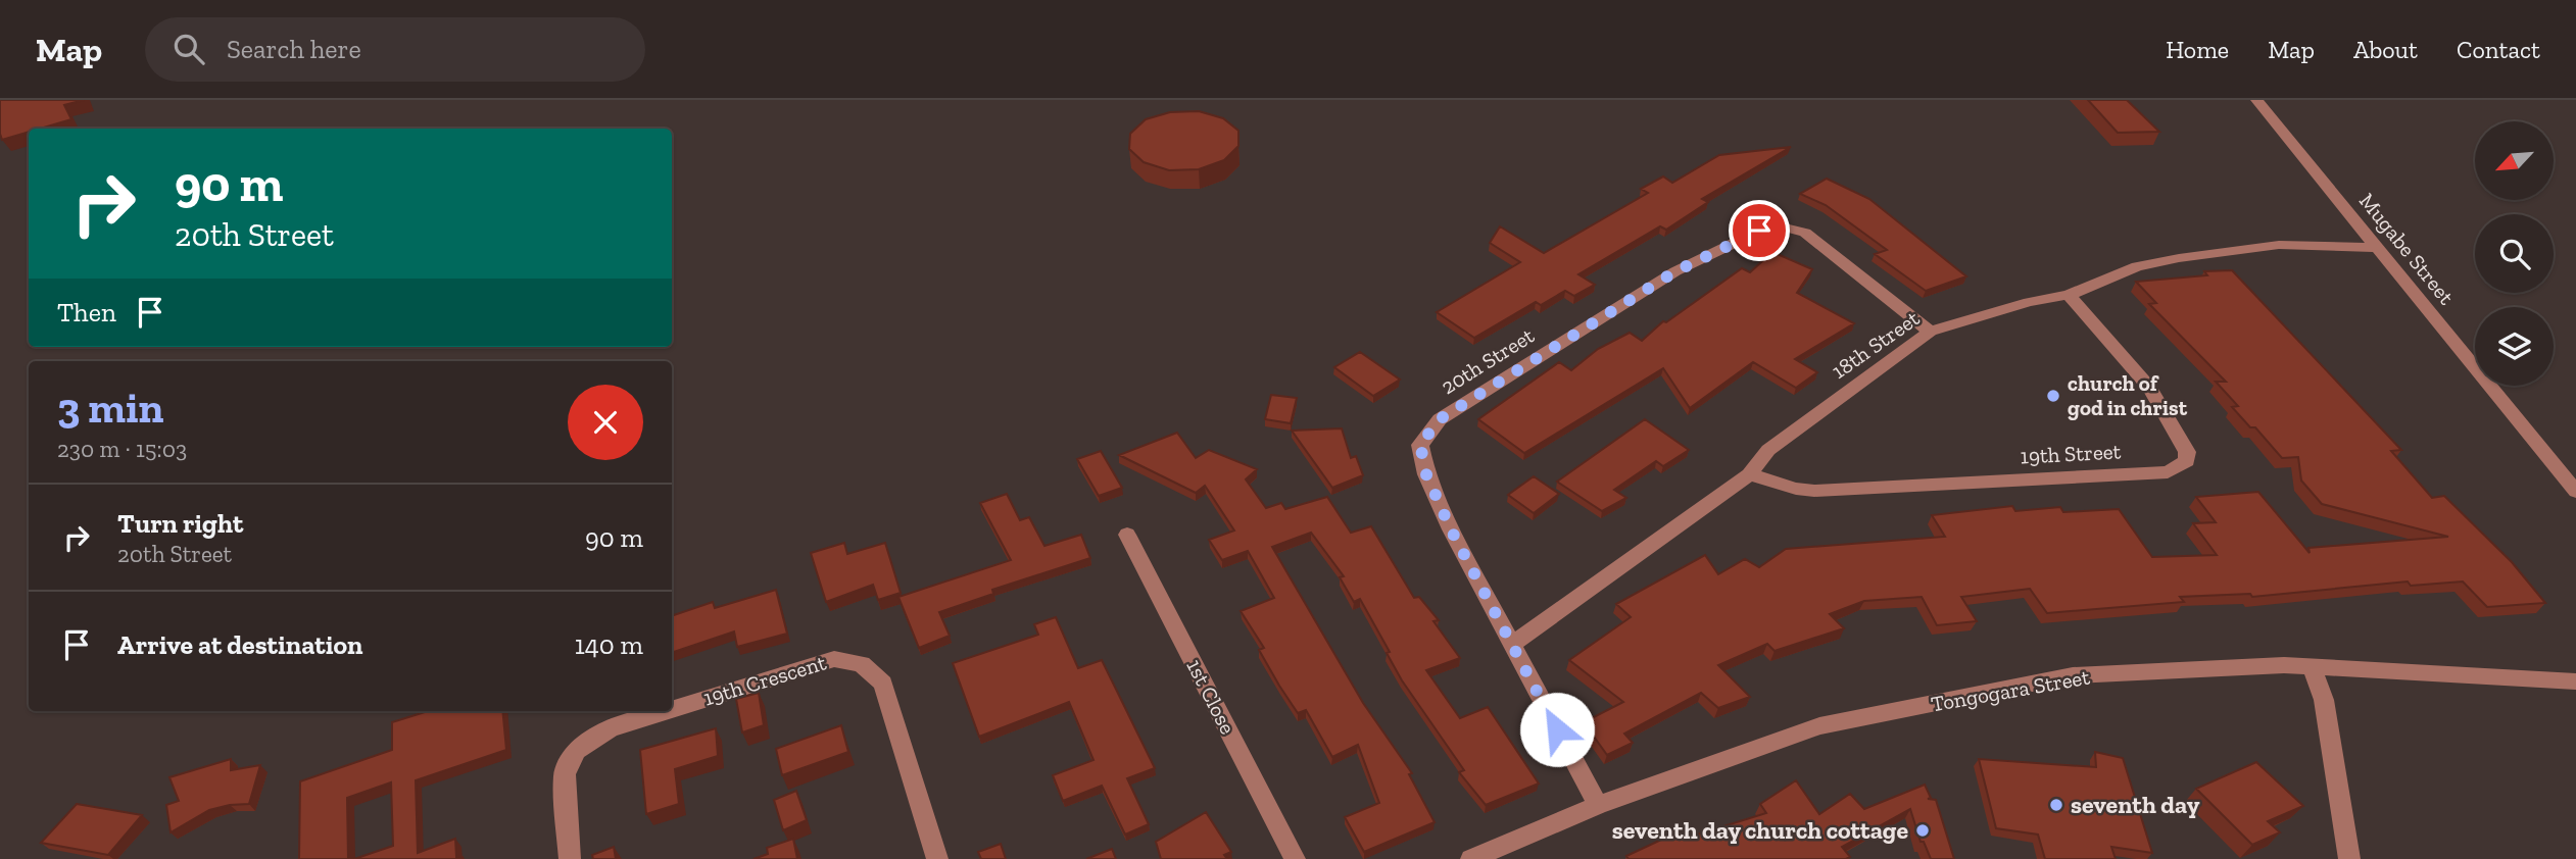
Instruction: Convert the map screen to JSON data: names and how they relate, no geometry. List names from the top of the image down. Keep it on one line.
{"streets":{"street":["Mugabe Street","18th Street","20th Street","19th Street","19th Crescent","Tongogara Street","1st Close"]},"crossings":[["Mugabe Street","18th Street"],["18th Street","20th Street"],["18th Street","19th Street"],["20th Street","Tongogara Street"]],"places":["church of god in christ","seventh day","seventh day church cottage"],"north":"bottom left","page":{"header":"Map","search":"Search here","nav":["Home","Map","About","Contact"],"turn":["90 m","20th Street"],"then":"Then","heading":["3 min","230 m · 15:03"],"list":[{"name":"Turn right","note":"20th Street","value":"90 m"},{"name":"Arrive at destination","value":"140 m"}]}}
